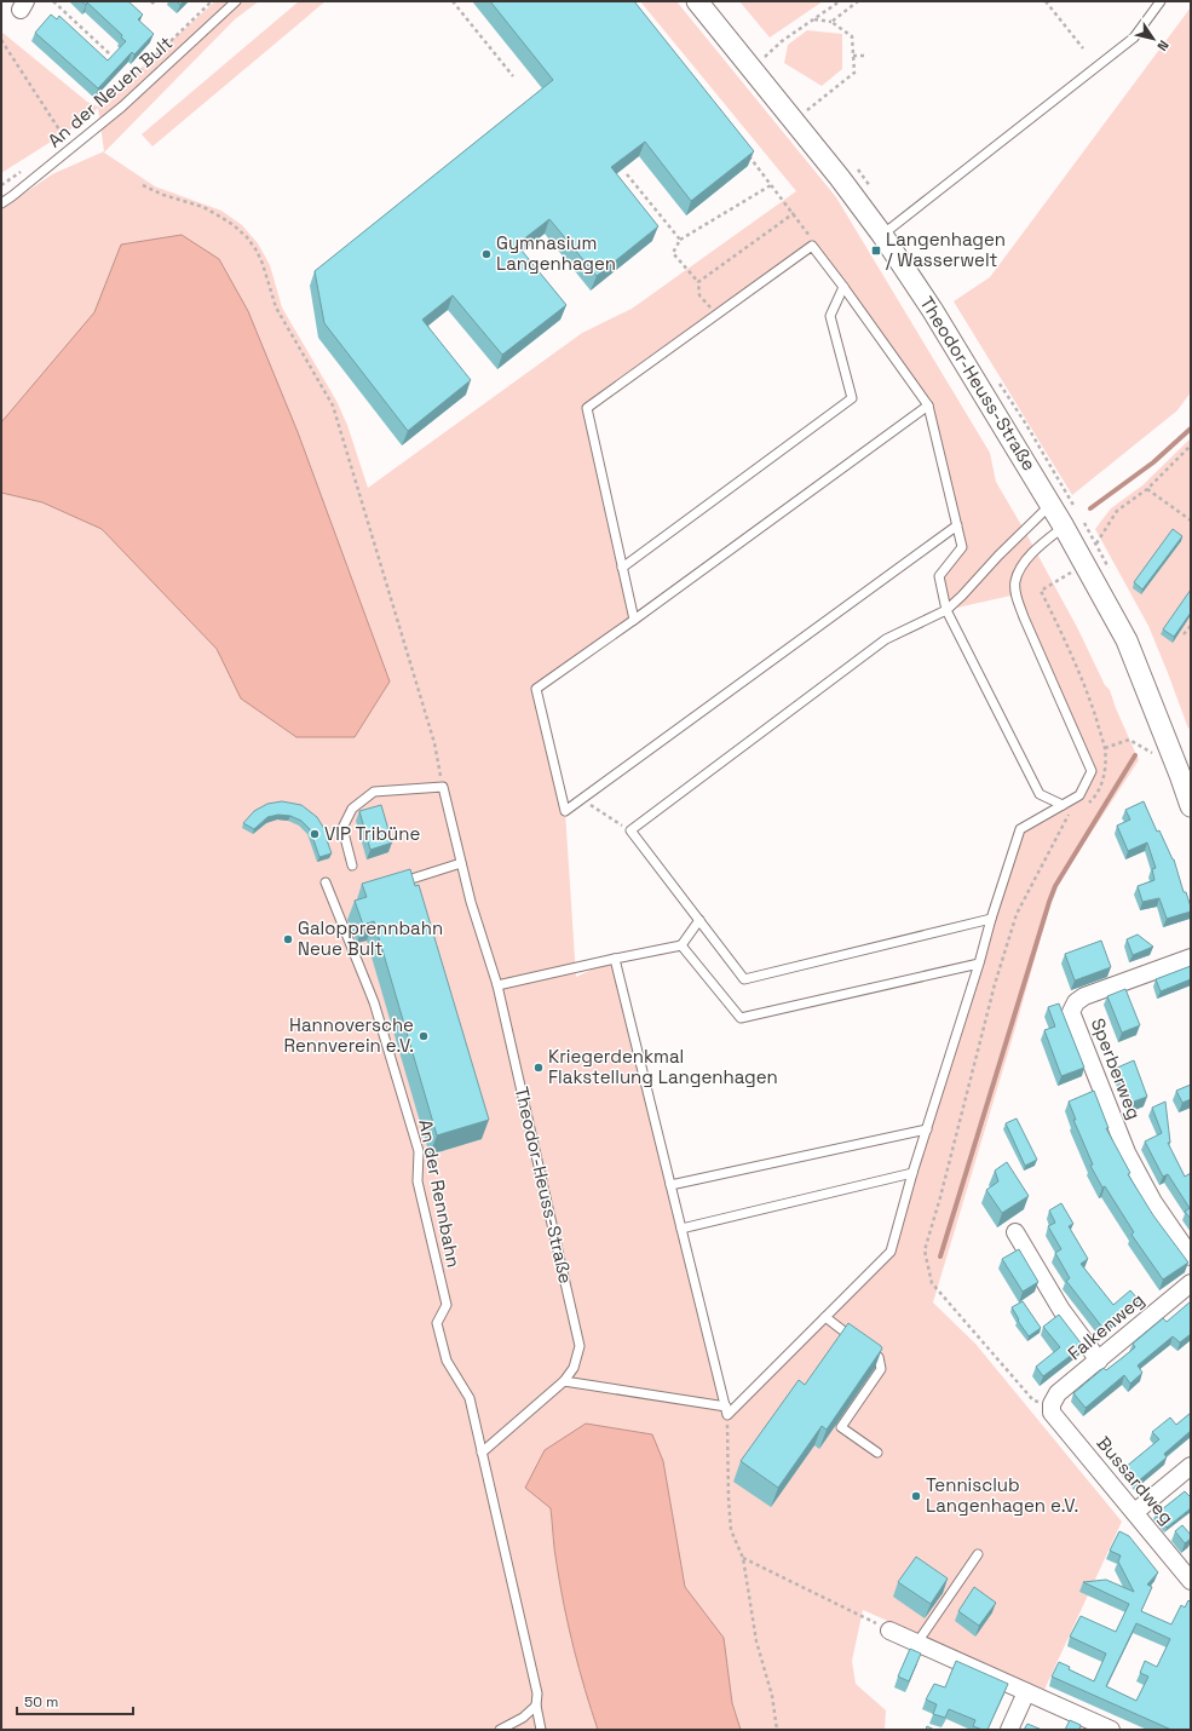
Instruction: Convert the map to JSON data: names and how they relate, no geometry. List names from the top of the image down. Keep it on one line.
{"streets":{"street":["Theodor-Heuss-Straße","Sperberweg","Falkenweg","Bussardweg"],"lane":["An der Neuen Bult","An der Rennbahn"]},"crossings":[["Theodor-Heuss-Straße","An der Rennbahn"],["Falkenweg","Bussardweg"]],"places":{"transit":["Langenhagen / Wasserwelt"],"other":["Gymnasium Langenhagen","VIP Tribüne","Galopprennbahn Neue Bult","Hannoversche Rennverein e.V.","Kriegerdenkmal Flakstellung Langenhagen","Tennisclub Langenhagen e.V."]},"scale_bar":"50 m","north":"bottom right"}
